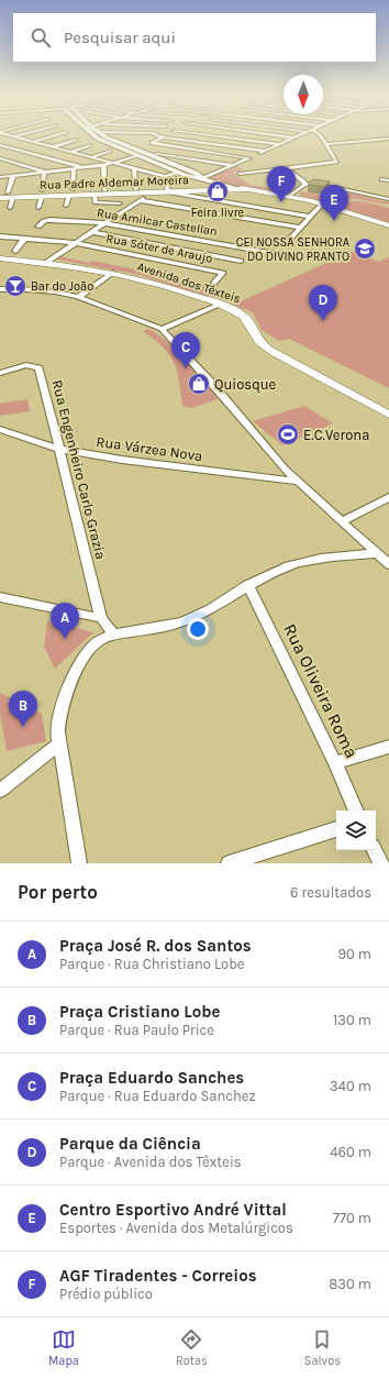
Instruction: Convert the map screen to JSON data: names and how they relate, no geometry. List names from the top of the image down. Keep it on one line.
{"streets":{"main road":["Rua Padre Aldemar Moreira","Avenida dos Têxteis"],"street":["Rua Amilcar Castellan","Rua Sóter de Araujo","Rua Várzea Nova","Rua Engenheiro Carlo Grazia","Rua Oliveira Roma"]},"crossings":[["Rua Várzea Nova","Rua Engenheiro Carlo Grazia"]],"places":{"shop":["Feira livre","Quiosque"],"school or university":["CEI NOSSA SENHORA DO DIVINO PRANTO"],"bar":["Bar do João"],"sports":["E.C.Verona"]},"north":"bottom","page":{"search":"Pesquisar aqui","pins":["F","E","D","C","A","B"],"heading":["Por perto","6 resultados"],"list":[{"mark":"A","name":"Praça José R. dos Santos","note":"Parque · Rua Christiano Lobe","value":"90 m"},{"mark":"B","name":"Praça Cristiano Lobe","note":"Parque · Rua Paulo Price","value":"130 m"},{"mark":"C","name":"Praça Eduardo Sanches","note":"Parque · Rua Eduardo Sanchez","value":"340 m"},{"mark":"D","name":"Parque da Ciência","note":"Parque · Avenida dos Têxteis","value":"460 m"},{"mark":"E","name":"Centro Esportivo André Vittal","note":"Esportes · Avenida dos Metalúrgicos","value":"770 m"},{"mark":"F","name":"AGF Tiradentes - Correios","note":"Prédio público","value":"830 m"}],"nav":["Mapa","Rotas","Salvos"]}}
